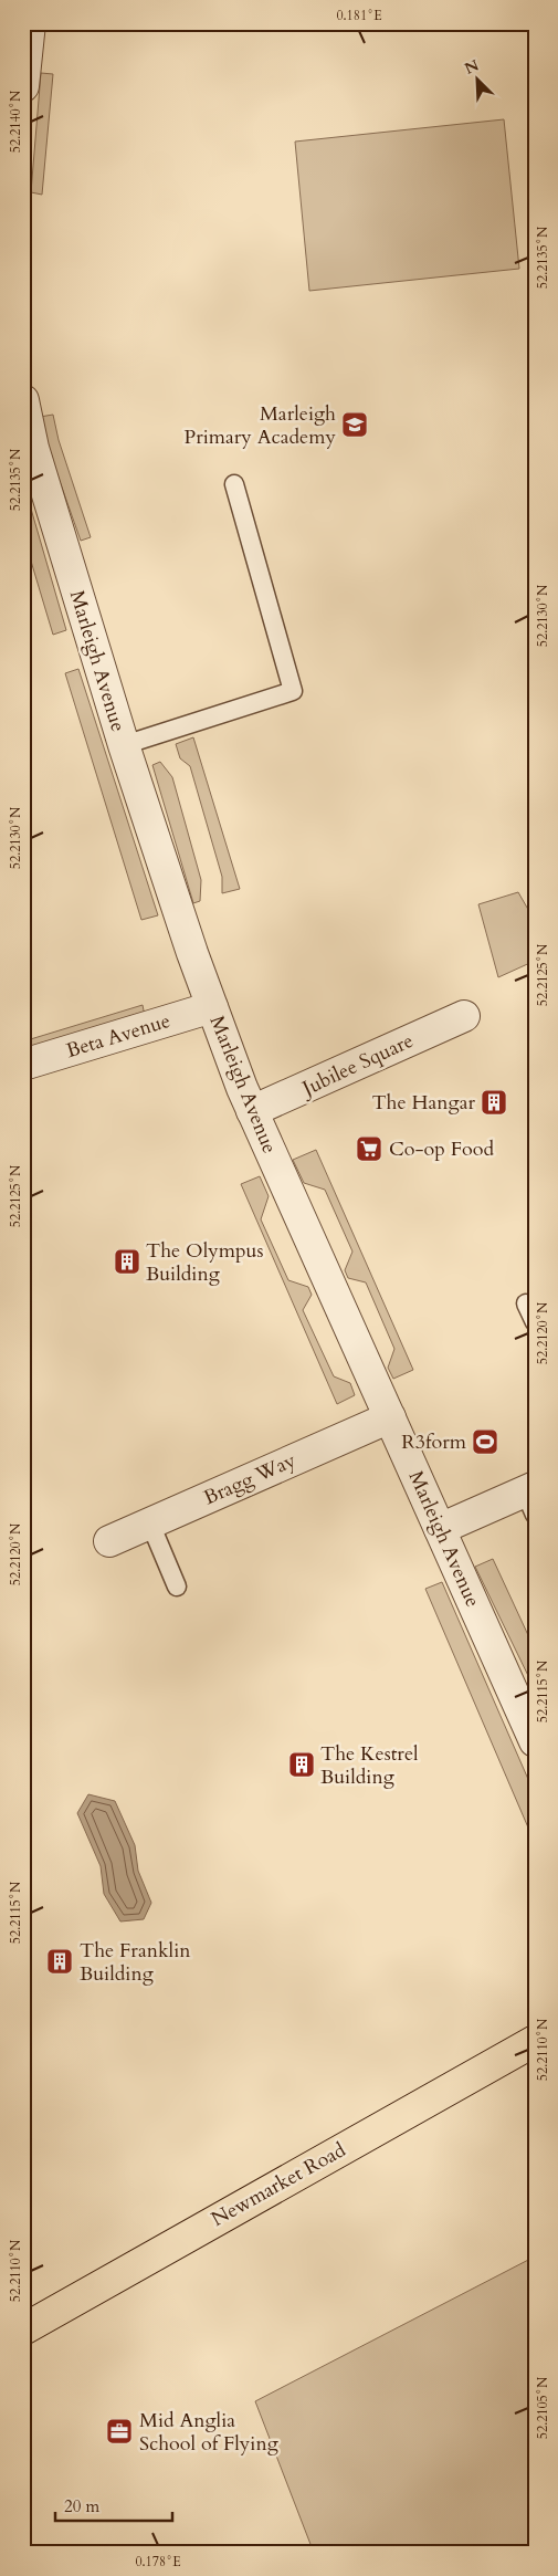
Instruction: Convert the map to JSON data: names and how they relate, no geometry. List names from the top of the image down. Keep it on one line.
{"streets":{"main road":["Newmarket Road"],"street":["Marleigh Avenue","Beta Avenue","Jubilee Square","Bragg Way"]},"crossings":[["Marleigh Avenue","Beta Avenue"],["Marleigh Avenue","Jubilee Square"],["Marleigh Avenue","Bragg Way"]],"places":{"school or university":["Marleigh Primary Academy"],"building":["The Hangar","The Olympus Building","The Kestrel Building","The Franklin Building"],"supermarket":["Co-op Food"],"sports":["R3form"],"office":["Mid Anglia School of Flying"]},"scale_bar":"20 m","north":"top left","coordinates":["0.181°E","52.2140°N","52.2135°N","52.2130°N","52.2125°N","52.2120°N","52.2115°N","52.2110°N","52.2105°N","0.178°E"]}
